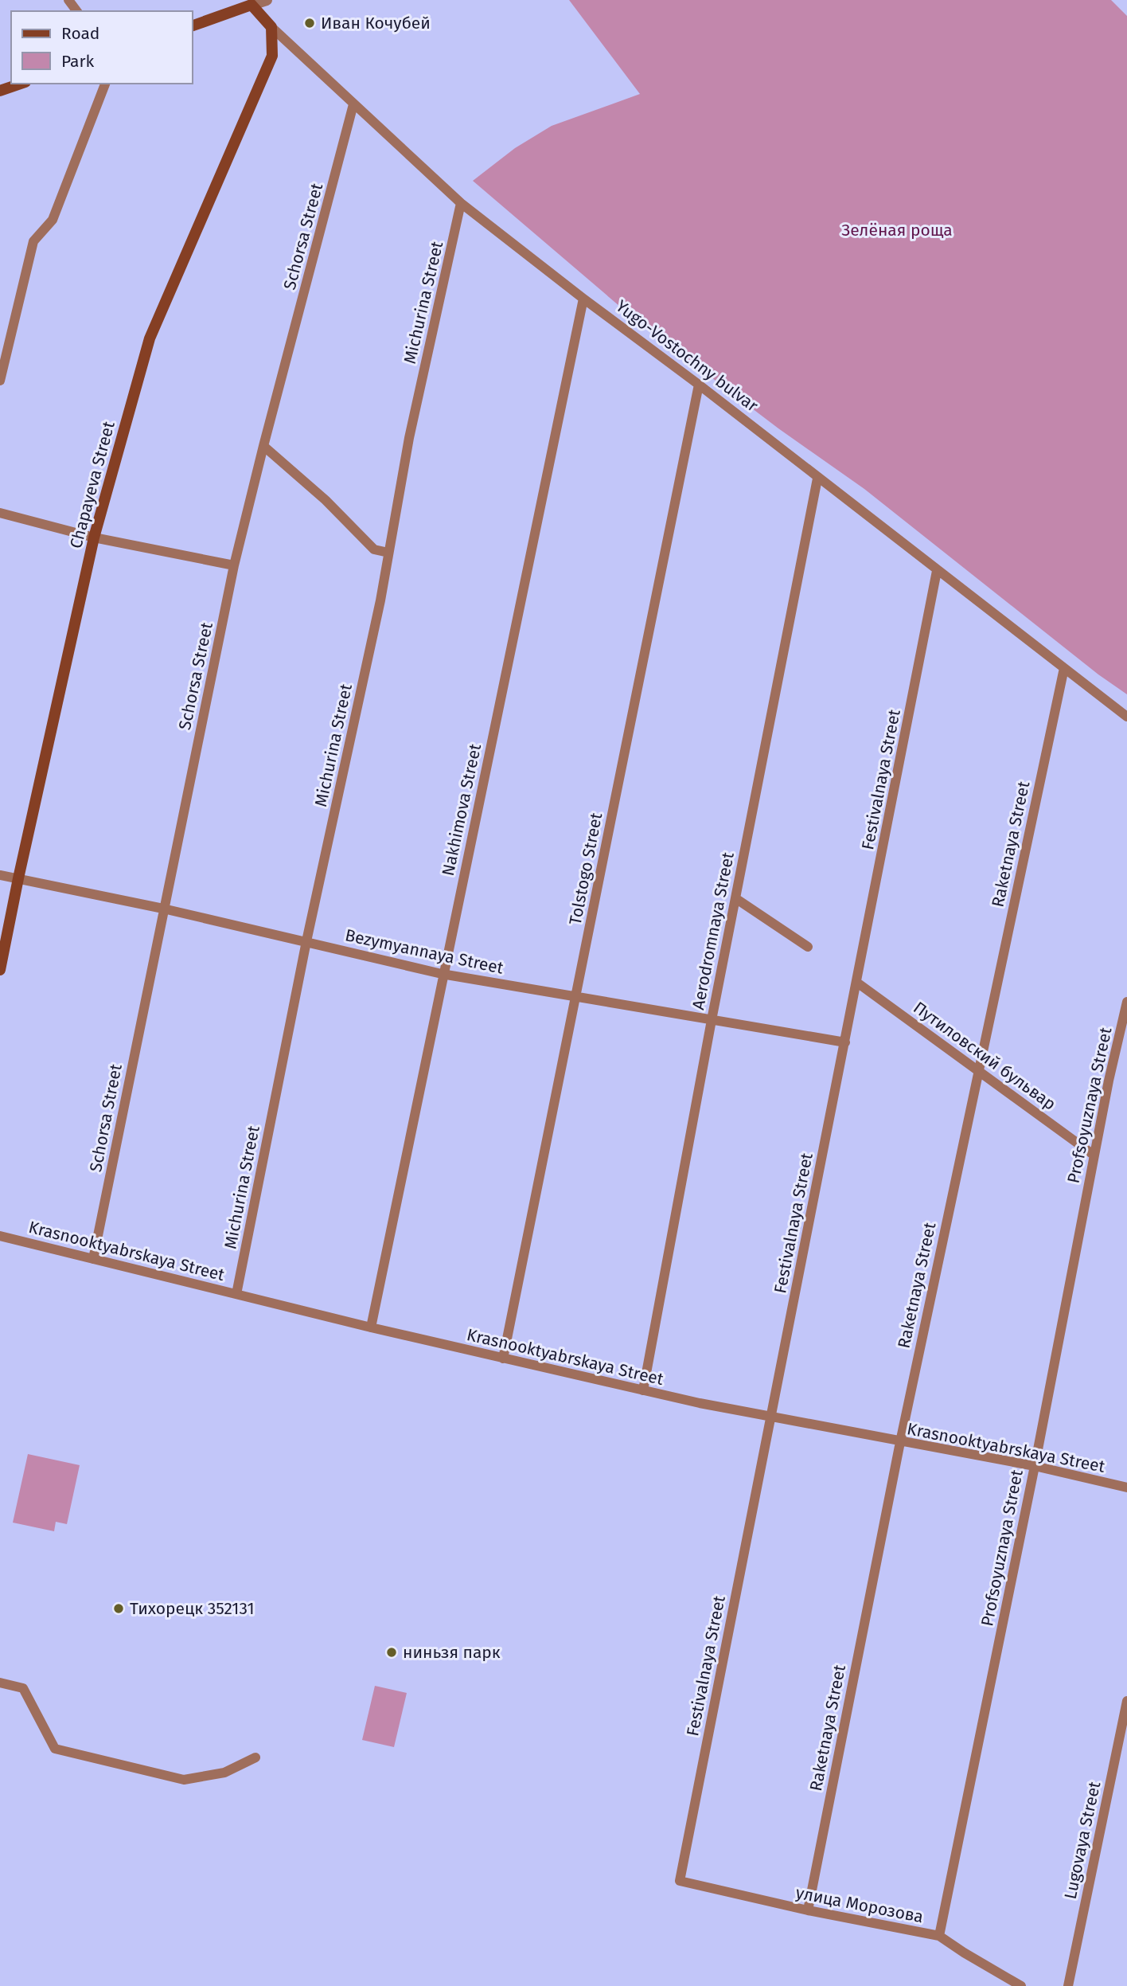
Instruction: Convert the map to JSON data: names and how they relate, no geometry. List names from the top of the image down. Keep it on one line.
{"streets":{"main road":["Yugo-Vostochny bulvar","Chapayeva Street"],"street":["Schorsa Street","Michurina Street","Festivalnaya Street","Nakhimova Street","Raketnaya Street","Tolstogo Street","Aerodromnaya Street","Bezymyannaya Street","Путиловский бульвар","Profsoyuznaya Street","Krasnooktyabrskaya Street","Lugovaya Street","улица Морозова"]},"crossings":[["Schorsa Street","Yugo-Vostochny bulvar"],["Schorsa Street","Bezymyannaya Street"],["Schorsa Street","Krasnooktyabrskaya Street"],["Michurina Street","Yugo-Vostochny bulvar"],["Michurina Street","Bezymyannaya Street"],["Michurina Street","Krasnooktyabrskaya Street"],["Yugo-Vostochny bulvar","Chapayeva Street"],["Yugo-Vostochny bulvar","Festivalnaya Street"],["Yugo-Vostochny bulvar","Nakhimova Street"],["Yugo-Vostochny bulvar","Raketnaya Street"],["Yugo-Vostochny bulvar","Tolstogo Street"],["Yugo-Vostochny bulvar","Aerodromnaya Street"],["Chapayeva Street","Bezymyannaya Street"],["Festivalnaya Street","Bezymyannaya Street"],["Festivalnaya Street","Путиловский бульвар"],["Festivalnaya Street","Krasnooktyabrskaya Street"],["Festivalnaya Street","улица Морозова"],["Nakhimova Street","Bezymyannaya Street"],["Nakhimova Street","Krasnooktyabrskaya Street"],["Raketnaya Street","Путиловский бульвар"],["Raketnaya Street","Krasnooktyabrskaya Street"],["Raketnaya Street","улица Морозова"],["Tolstogo Street","Bezymyannaya Street"],["Tolstogo Street","Krasnooktyabrskaya Street"],["Aerodromnaya Street","Bezymyannaya Street"],["Aerodromnaya Street","Krasnooktyabrskaya Street"],["Путиловский бульвар","Profsoyuznaya Street"],["Profsoyuznaya Street","Krasnooktyabrskaya Street"],["Profsoyuznaya Street","улица Морозова"]],"parks":["Зелёная роща"],"places":["Иван Кочубей","Тихорецк 352131","ниньзя парк"],"legend":["Road","Park"]}
